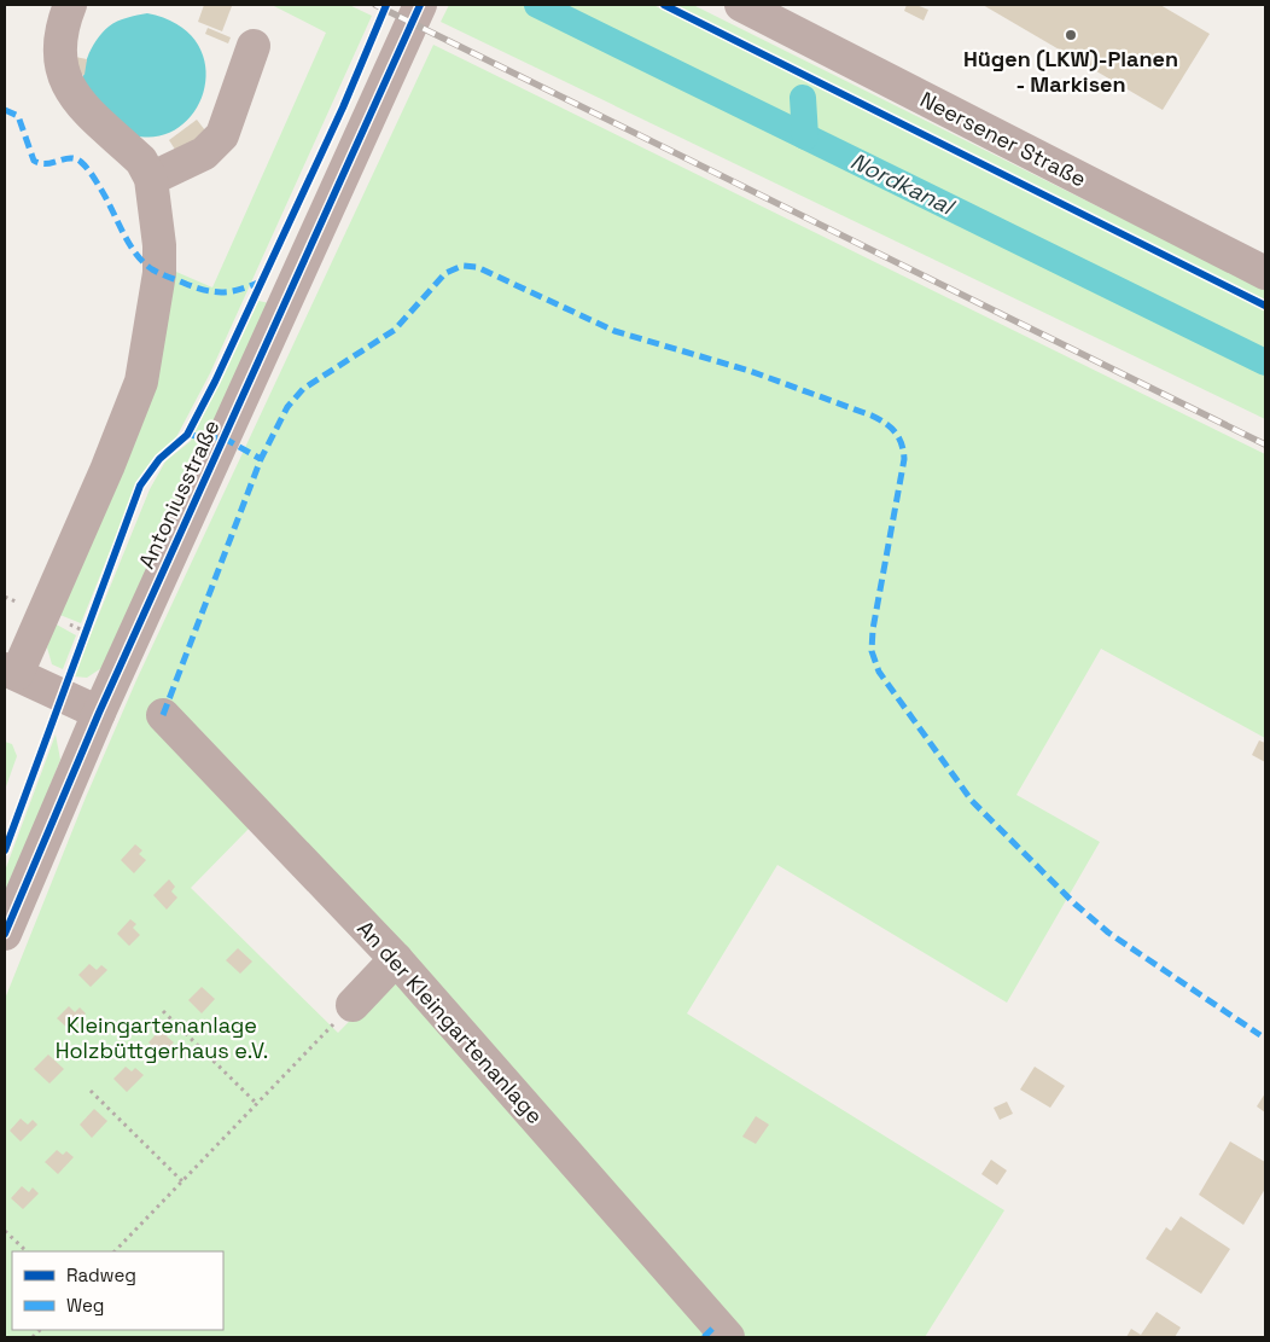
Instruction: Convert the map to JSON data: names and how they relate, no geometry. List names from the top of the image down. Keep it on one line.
{"streets":{"street":["Neersener Straße","Antoniusstraße","An der Kleingartenanlage"]},"water":["Nordkanal"],"parks":["Kleingartenanlage Holzbüttgerhaus e.V."],"places":["Hügen (LKW)-Planen - Markisen"],"legend":["Radweg","Weg"]}
